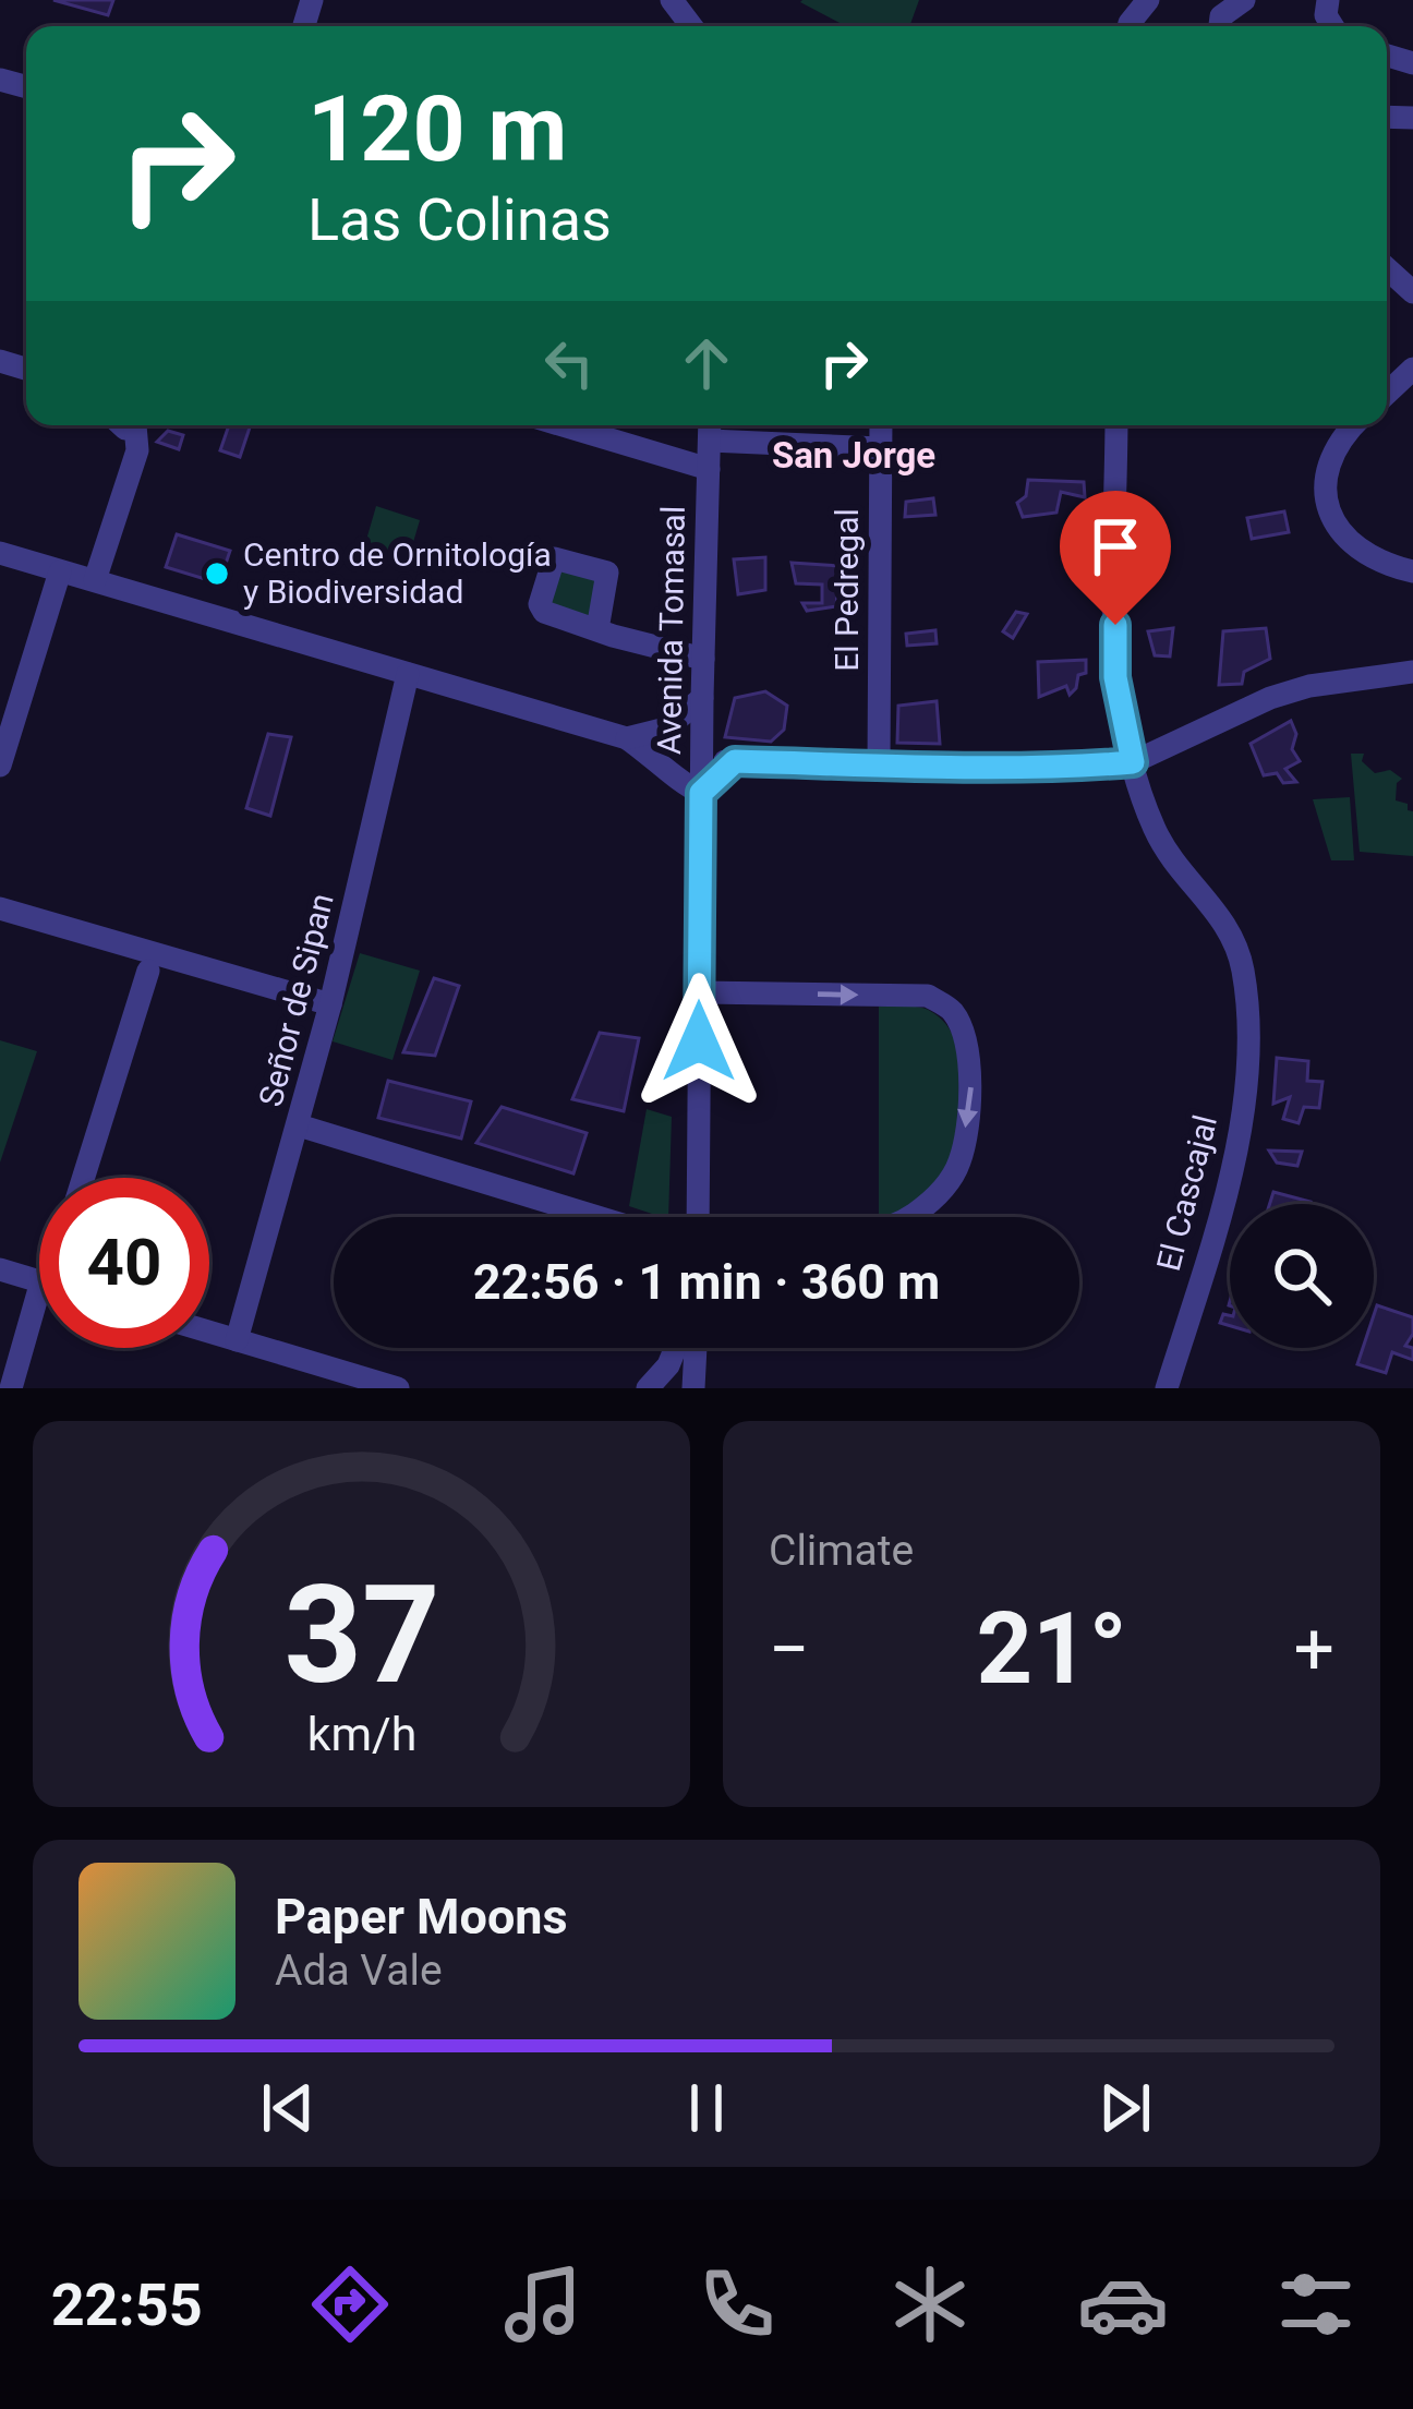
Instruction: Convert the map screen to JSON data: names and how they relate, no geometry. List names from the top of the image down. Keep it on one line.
{"streets":{"street":["El Pedregal","Avenida Tomasal","Señor de Sipan","El Cascajal"]},"districts":["San Jorge"],"places":["Centro de Ornitología y Biodiversidad"],"page":{"turn":["120 m","Las Colinas"],"limit":"40","trip":"22:56 · 1 min · 360 m","tile":"Climate","heat":["−","21°","+"],"song":["Paper Moons","Ada Vale"],"tabs":"22:55","gauge":["37","km/h"]}}
